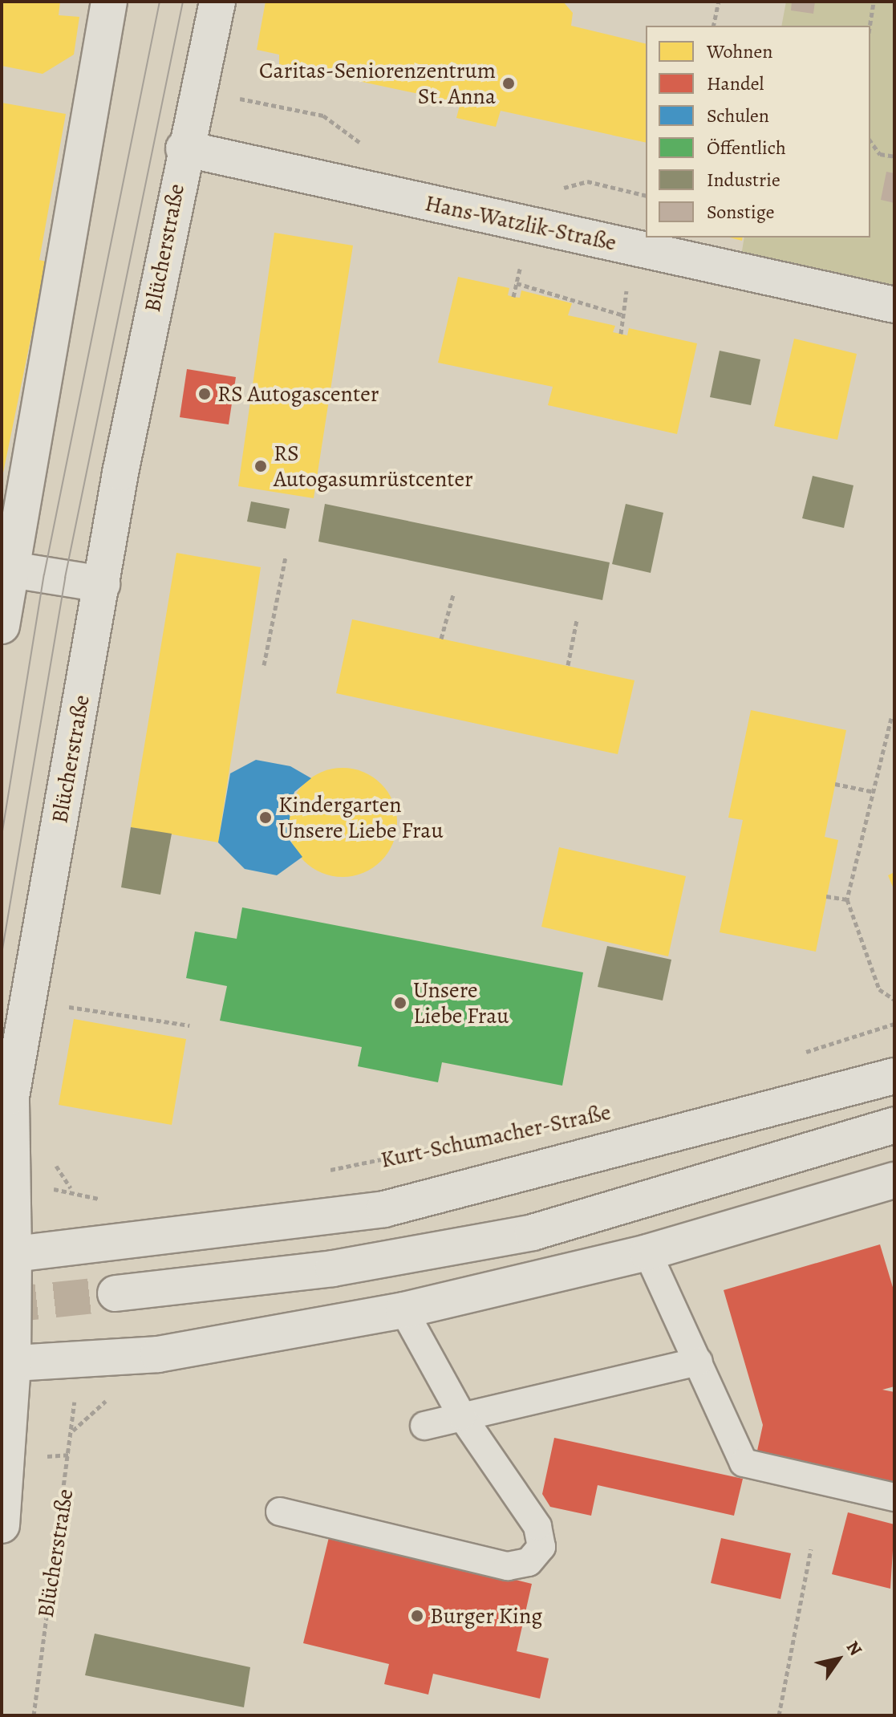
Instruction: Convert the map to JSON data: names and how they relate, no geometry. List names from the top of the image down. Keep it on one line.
{"streets":{"main road":["Hans-Watzlik-Straße","Blücherstraße"],"path":["Kurt-Schumacher-Straße"]},"crossings":[["Hans-Watzlik-Straße","Blücherstraße"]],"places":["Caritas-Seniorenzentrum St. Anna","RS Autogascenter","RS Autogasumrüstcenter","Kindergarten Unsere Liebe Frau","Unsere Liebe Frau","Burger King"],"legend":["Wohnen","Handel","Schulen","Öffentlich","Industrie","Sonstige"],"north":"top right"}
